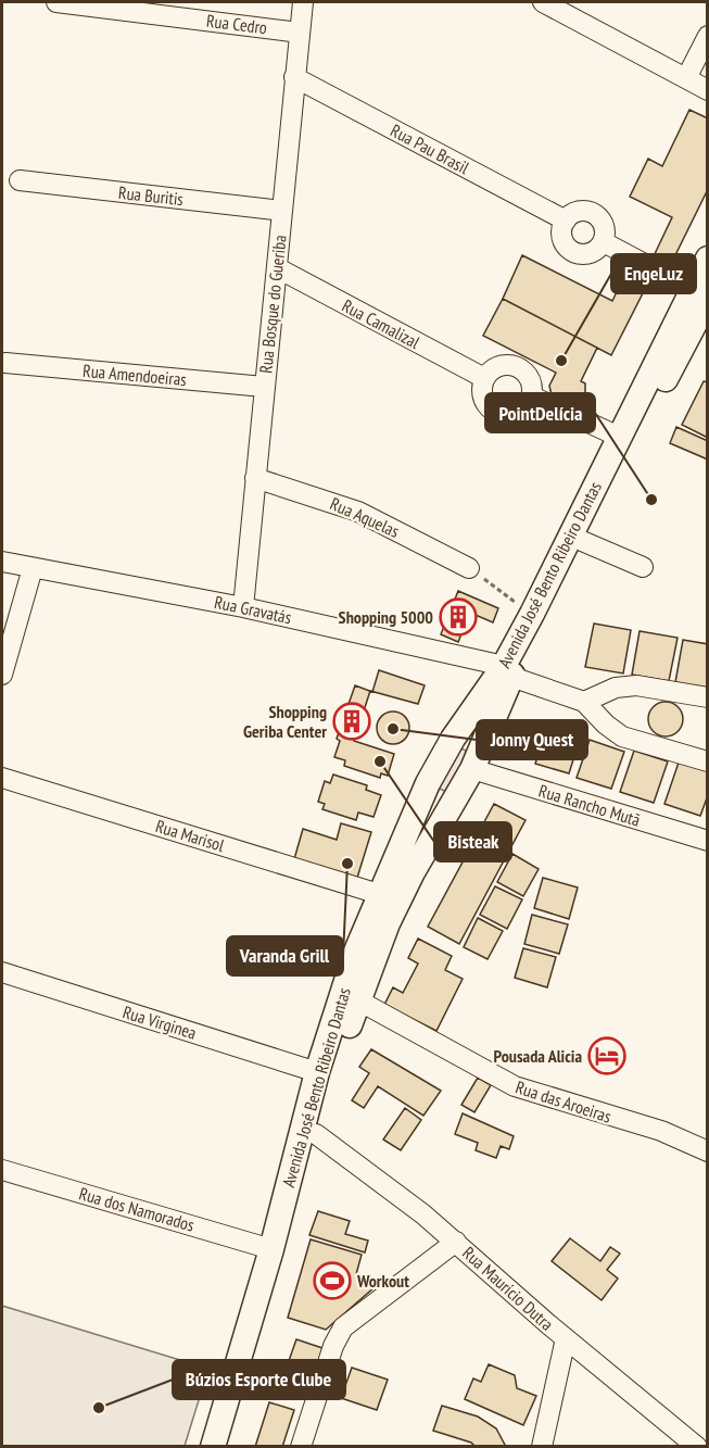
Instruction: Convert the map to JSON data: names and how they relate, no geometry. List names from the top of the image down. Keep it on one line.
{"streets":{"main road":["Avenida José Bento Ribeiro Dantas"],"street":["Rua Cedro","Rua Pau Brasil","Rua Buritis","Rua Bosque do Gueriba","Rua Camalizal","Rua Amendoeiras","Rua Aquelas","Rua Gravatás","Rua Rancho Mutã","Rua Marisol","Rua Virginea","Rua das Aroeiras","Rua dos Namorados","Rua Maurício Dutra"]},"crossings":[["Rua Cedro","Rua Bosque do Gueriba"],["Rua Pau Brasil","Rua Bosque do Gueriba"],["Rua Buritis","Rua Bosque do Gueriba"],["Rua Bosque do Gueriba","Rua Camalizal"],["Rua Bosque do Gueriba","Rua Amendoeiras"],["Rua Bosque do Gueriba","Rua Aquelas"],["Rua Bosque do Gueriba","Rua Gravatás"],["Avenida José Bento Ribeiro Dantas","Rua Gravatás"],["Avenida José Bento Ribeiro Dantas","Rua Rancho Mutã"],["Avenida José Bento Ribeiro Dantas","Rua Marisol"],["Avenida José Bento Ribeiro Dantas","Rua Virginea"],["Avenida José Bento Ribeiro Dantas","Rua das Aroeiras"],["Avenida José Bento Ribeiro Dantas","Rua dos Namorados"],["Avenida José Bento Ribeiro Dantas","Rua Maurício Dutra"]],"places":{"other":["EngeLuz","PointDelícia","Jonny Quest","Bisteak","Varanda Grill","Búzios Esporte Clube"],"building":["Shopping 5000","Shopping Geriba Center"],"hotel":["Pousada Alicia"],"sports":["Workout"]}}
